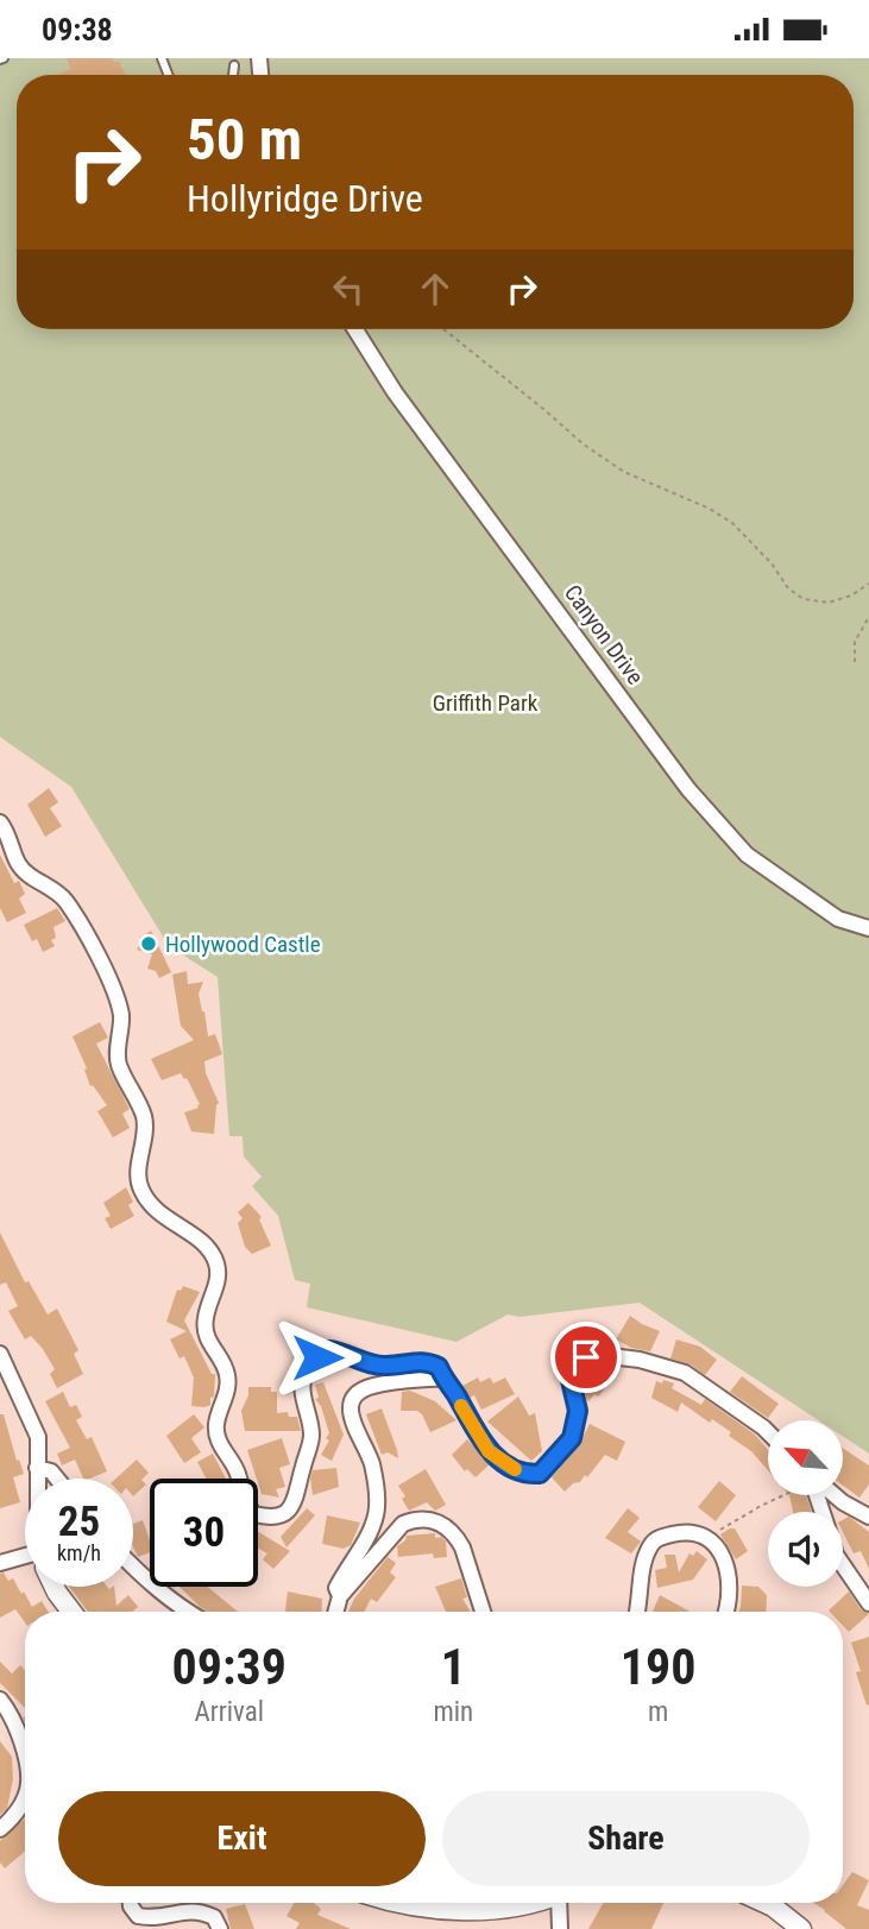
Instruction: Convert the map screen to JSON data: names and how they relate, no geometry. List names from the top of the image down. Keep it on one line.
{"streets":{"street":["Canyon Drive"]},"parks":["Griffith Park"],"places":["Hollywood Castle"],"north":"top left","page":{"status":"09:38","turn":["50 m","Hollyridge Drive"],"speed":"25 km/h","limit":"30","eta":["09:39","Arrival","1","min","190","m"],"buttons":["Exit","Share"]}}
